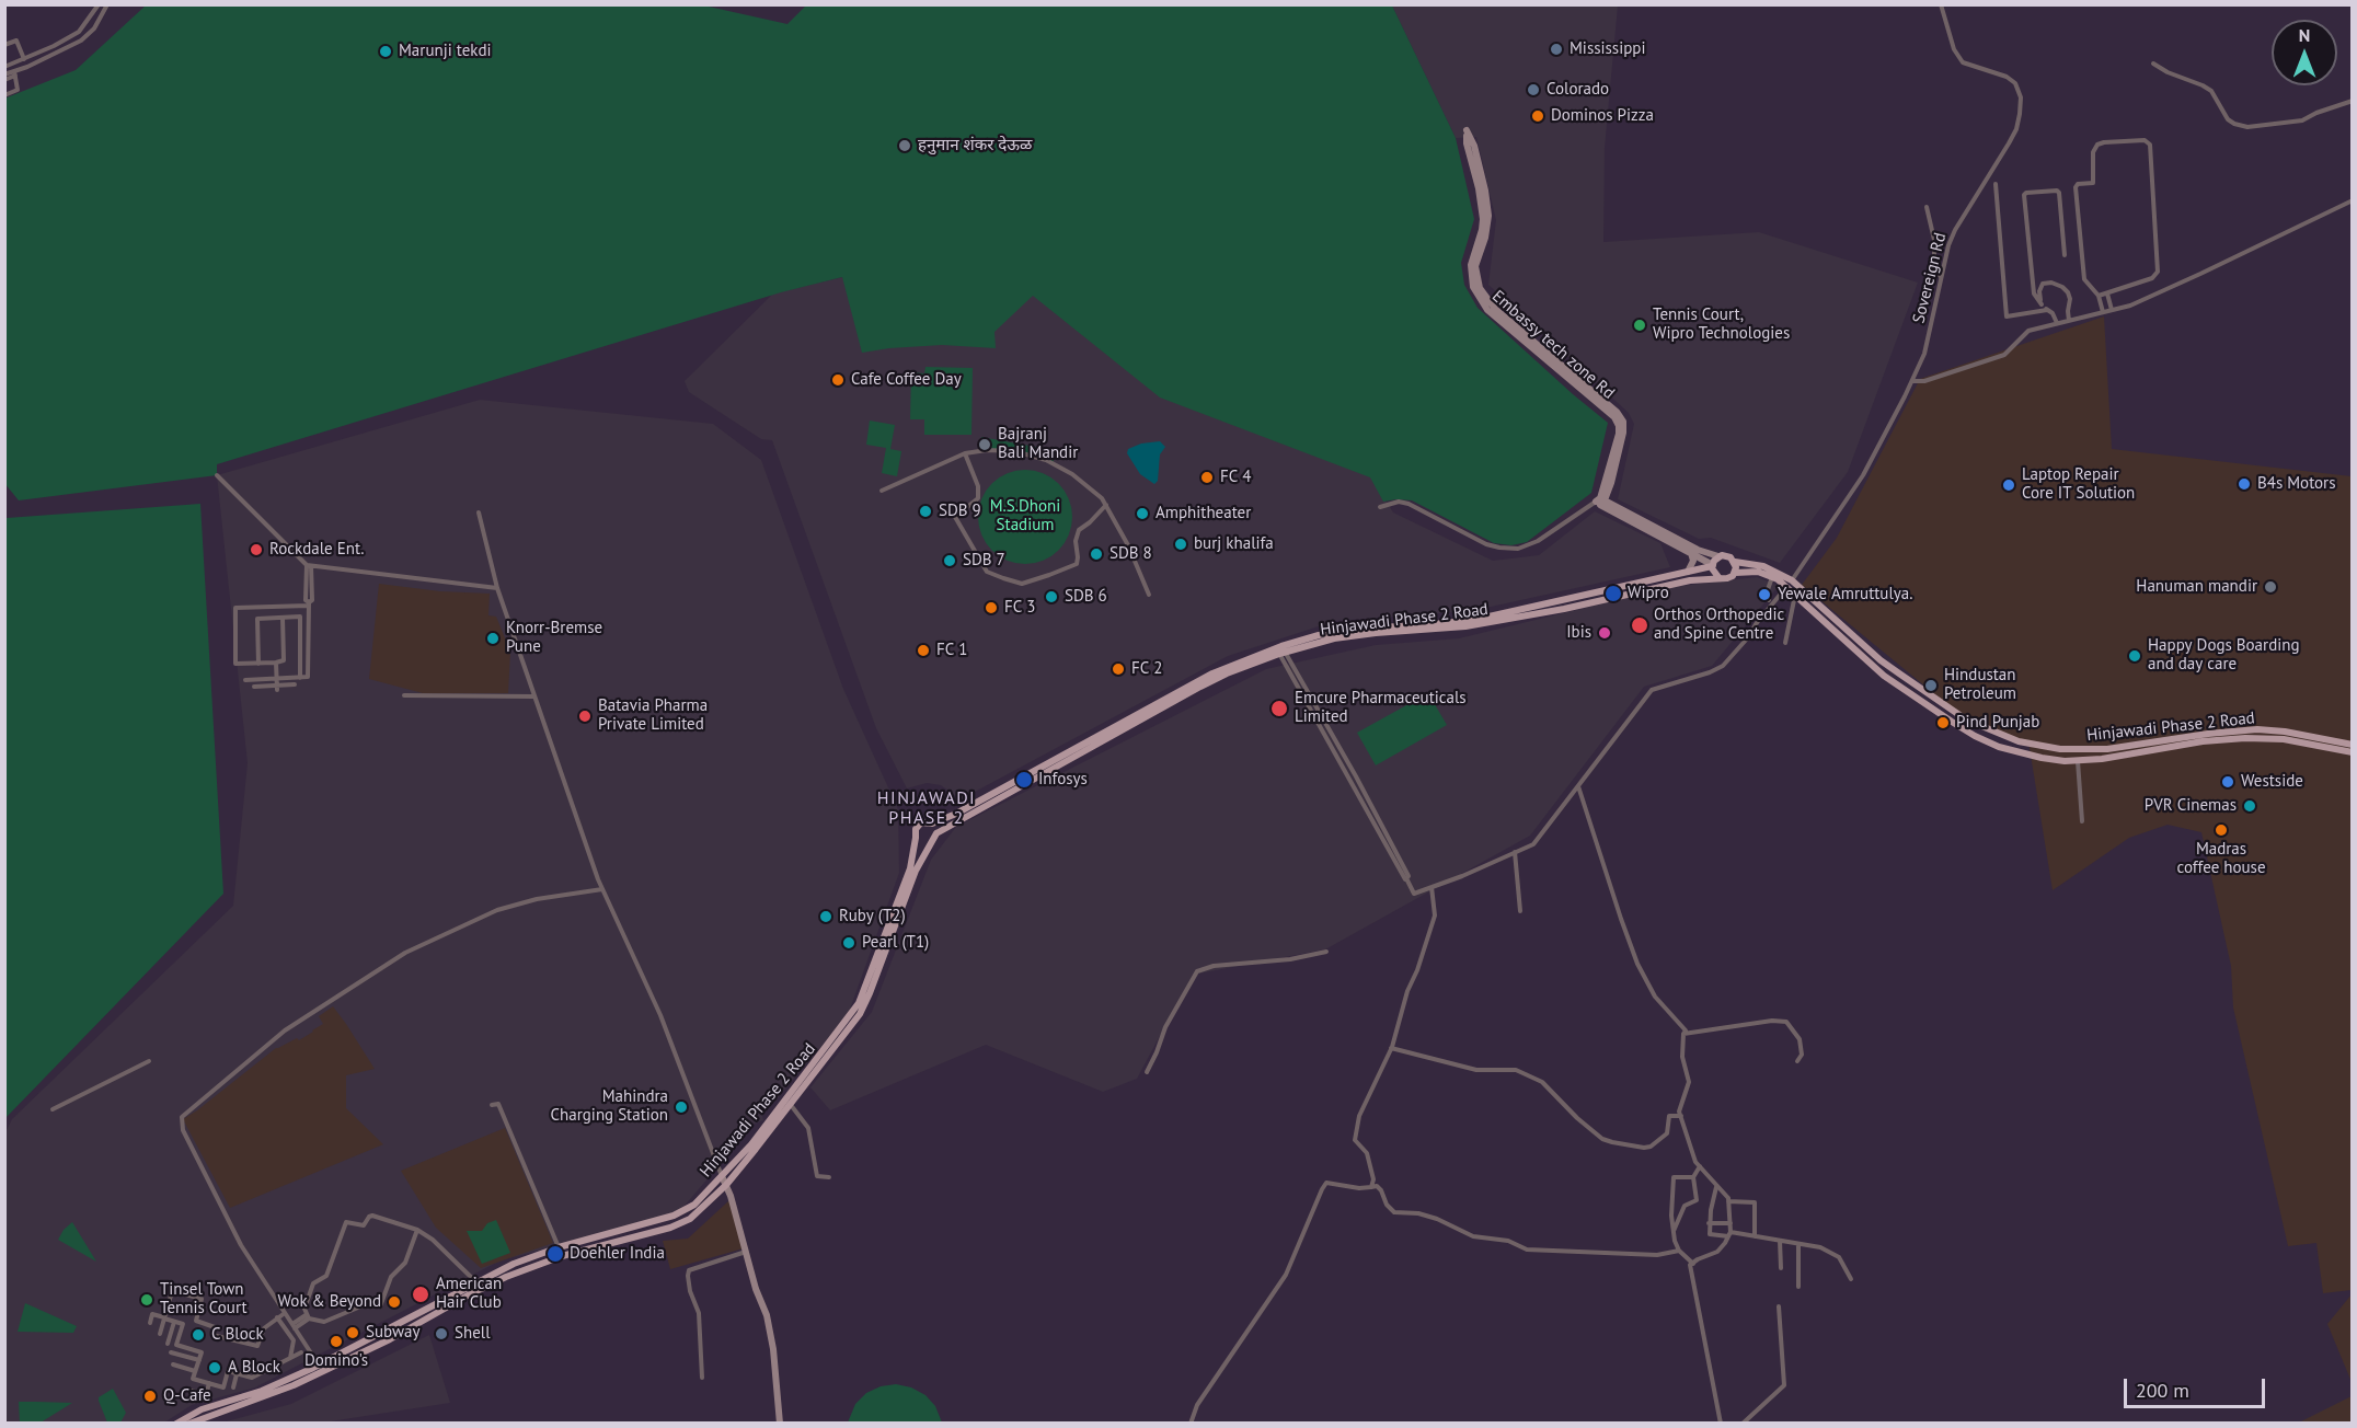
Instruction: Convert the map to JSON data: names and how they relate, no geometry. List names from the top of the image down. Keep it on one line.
{"streets":{"main road":["Hinjawadi Phase 2 Road"],"street":["Sovereign Rd","Embassy tech zone Rd"]},"crossings":[["Sovereign Rd","Hinjawadi Phase 2 Road"]],"districts":["HINJAWADI PHASE 2"],"parks":["M.S.Dhoni Stadium"],"places":["Mississippi","Marunji tekdi","Colorado","Dominos Pizza","हनुमान शंकर देऊळ","Tennis Court, Wipro Technologies","Cafe Coffee Day","Bajranj Bali Mandir","FC 4","B4s Motors","Laptop Repair Core IT Solution","SDB 9","Amphitheater","burj khalifa","Rockdale Ent.","SDB 8","SDB 7","Hanuman mandir","Wipro","Yewale Amruttulya.","SDB 6","FC 3","Orthos Orthopedic and Spine Centre","Ibis","Knorr-Bremse Pune","FC 1","Happy Dogs Boarding and day care","FC 2","Hindustan Petroleum","Emcure Pharmaceuticals Limited","Batavia Pharma Private Limited","Pind Punjab","Infosys","Westside","PVR Cinemas","Madras coffee house","Ruby (T2)","Pearl (T1)","Mahindra Charging Station","Doehler India","American Hair Club","Tinsel Town Tennis Court","Wok & Beyond","Subway","Shell","C Block","Domino's","A Block","Q-Cafe"],"scale_bar":"200 m","north":"top"}
